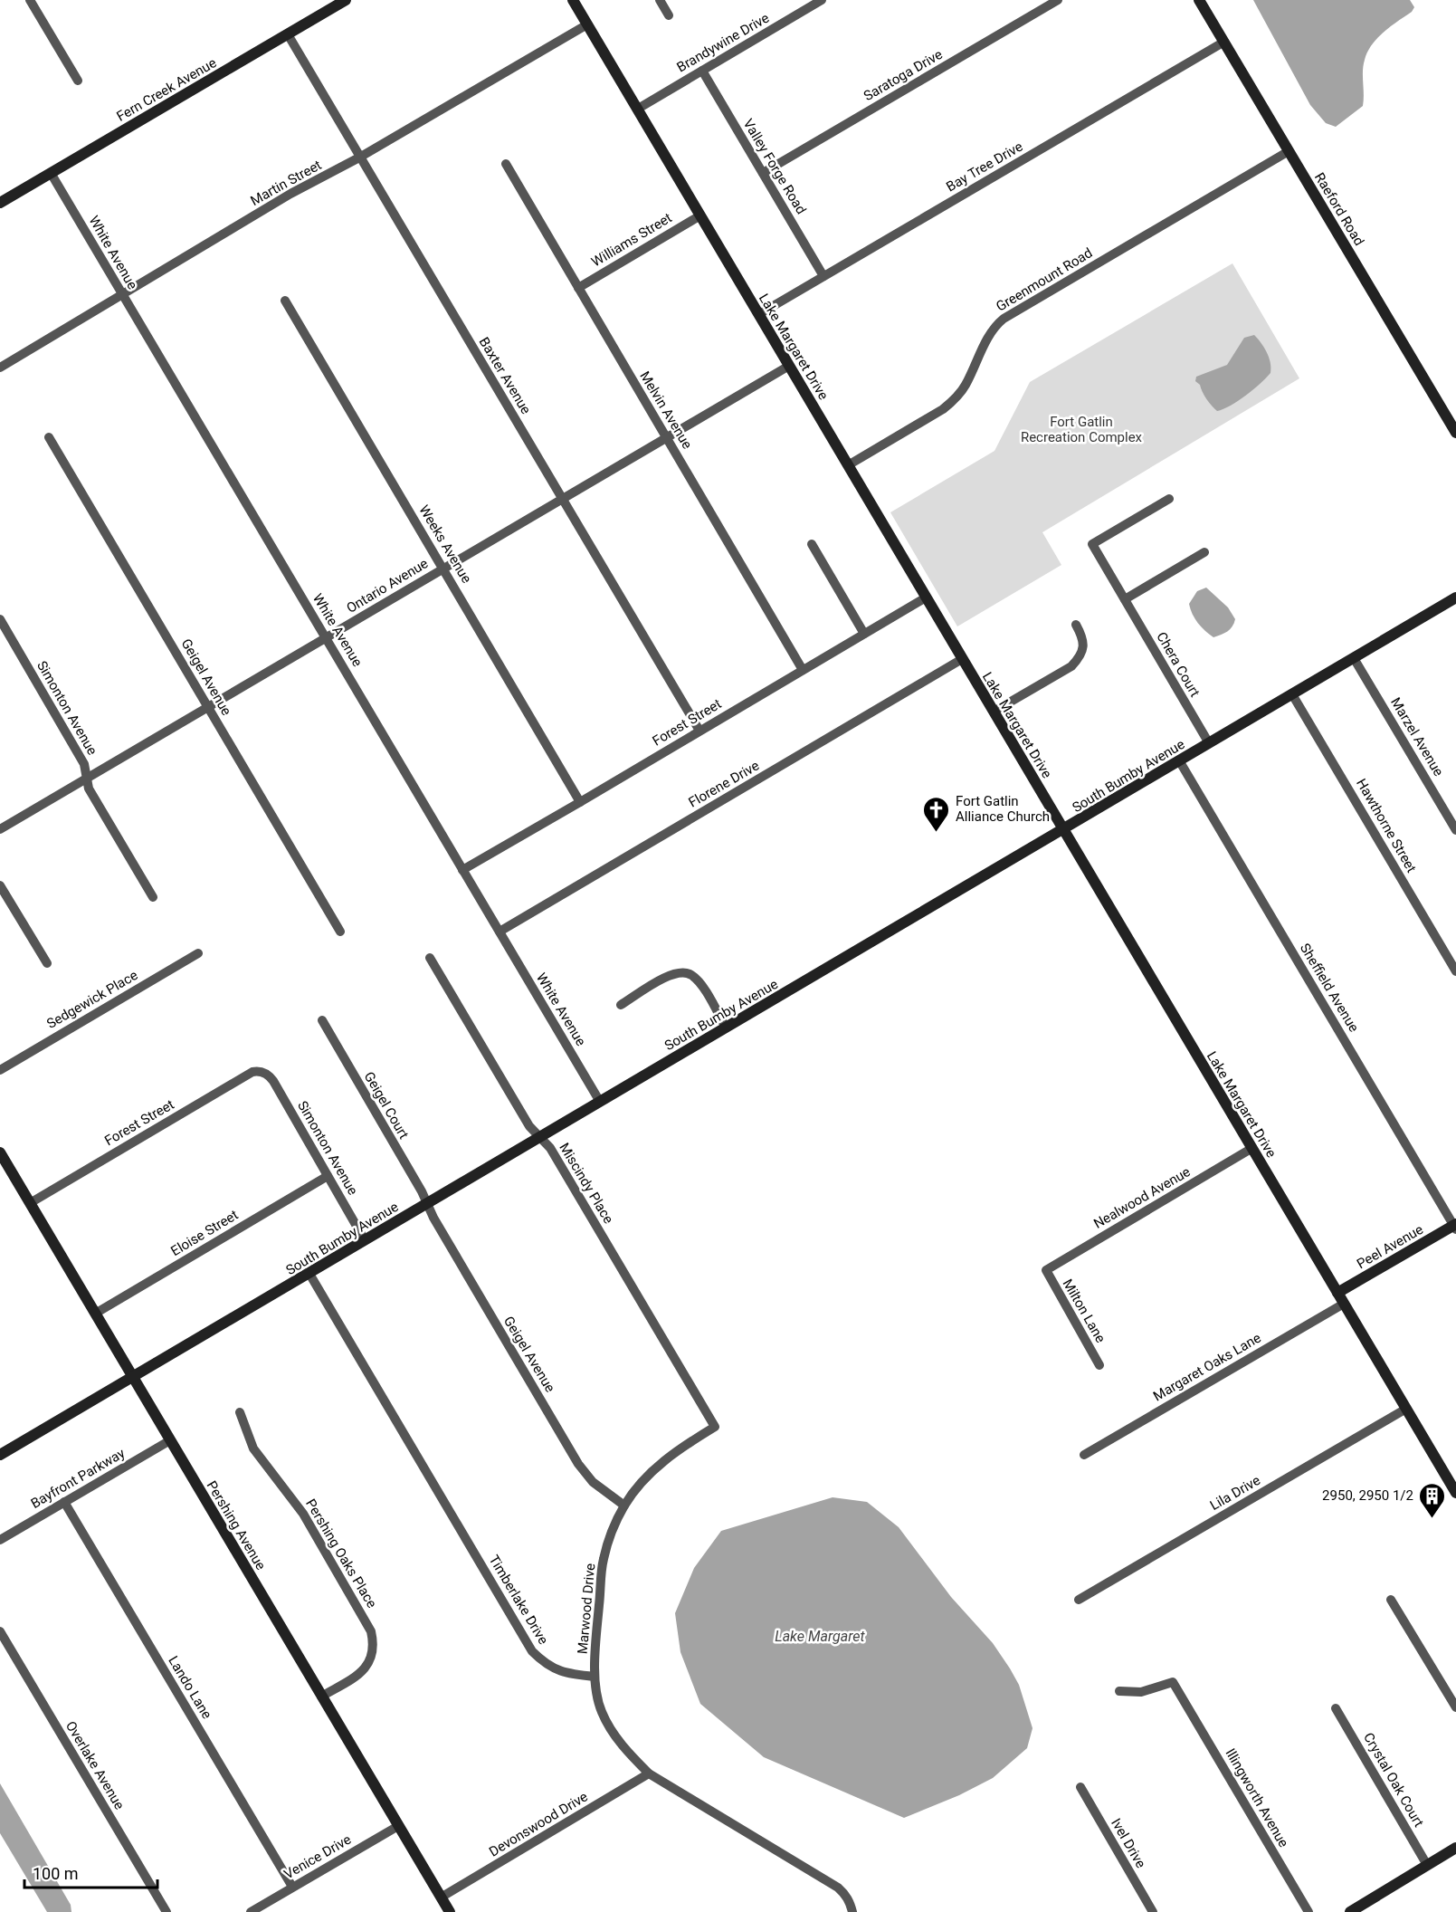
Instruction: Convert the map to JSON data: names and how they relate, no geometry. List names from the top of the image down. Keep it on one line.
{"streets":{"street":["Brandywine Drive","Saratoga Drive","Fern Creek Avenue","Valley Forge Road","Bay Tree Drive","Martin Street","Raeford Road","Williams Street","White Avenue","Greenmount Road","Lake Margaret Drive","Baxter Avenue","Melvin Avenue","Weeks Avenue","Ontario Avenue","Chera Court","Geigel Avenue","Simonton Avenue","Forest Street","Marzel Avenue","South Bumby Avenue","Florene Drive","Hawthorne Street","Sheffield Avenue","Sedgewick Place","Geigel Court","Miscindy Place","Nealwood Avenue","Eloise Street","Peel Avenue","Milton Lane","Margaret Oaks Lane","Bayfront Parkway","Lila Drive","Pershing Avenue","Pershing Oaks Place","Timberlake Drive","Marwood Drive","Lando Lane","Overlake Avenue","Crystal Oak Court","Illingworth Avenue","Devonswood Drive","Ivel Drive","Venice Drive"]},"crossings":[["Brandywine Drive","Valley Forge Road"],["Brandywine Drive","Lake Margaret Drive"],["Saratoga Drive","Valley Forge Road"],["Fern Creek Avenue","White Avenue"],["Fern Creek Avenue","Baxter Avenue"],["Valley Forge Road","Bay Tree Drive"],["Bay Tree Drive","Raeford Road"],["Bay Tree Drive","Lake Margaret Drive"],["Martin Street","White Avenue"],["Martin Street","Lake Margaret Drive"],["Martin Street","Baxter Avenue"],["Raeford Road","Greenmount Road"],["Williams Street","Lake Margaret Drive"],["Williams Street","Melvin Avenue"],["White Avenue","Ontario Avenue"],["White Avenue","Forest Street"],["White Avenue","South Bumby Avenue"],["White Avenue","Florene Drive"],["Greenmount Road","Lake Margaret Drive"],["Lake Margaret Drive","Ontario Avenue"],["Lake Margaret Drive","Forest Street"],["Lake Margaret Drive","South Bumby Avenue"],["Lake Margaret Drive","Florene Drive"],["Lake Margaret Drive","Nealwood Avenue"],["Lake Margaret Drive","Peel Avenue"],["Lake Margaret Drive","Margaret Oaks Lane"],["Lake Margaret Drive","Lila Drive"],["Baxter Avenue","Ontario Avenue"],["Baxter Avenue","Forest Street"],["Melvin Avenue","Ontario Avenue"],["Melvin Avenue","Forest Street"],["Weeks Avenue","Ontario Avenue"],["Weeks Avenue","Forest Street"],["Ontario Avenue","Geigel Avenue"],["Ontario Avenue","Simonton Avenue"],["Chera Court","South Bumby Avenue"],["Geigel Avenue","South Bumby Avenue"],["Geigel Avenue","Geigel Court"],["Geigel Avenue","Marwood Drive"],["Simonton Avenue","Forest Street"],["Simonton Avenue","South Bumby Avenue"],["Simonton Avenue","Eloise Street"],["Forest Street","Pershing Avenue"],["Marzel Avenue","South Bumby Avenue"],["South Bumby Avenue","Hawthorne Street"],["South Bumby Avenue","Sheffield Avenue"],["South Bumby Avenue","Geigel Court"],["South Bumby Avenue","Miscindy Place"],["South Bumby Avenue","Pershing Avenue"],["South Bumby Avenue","Timberlake Drive"],["Sheffield Avenue","Peel Avenue"],["Miscindy Place","Marwood Drive"],["Nealwood Avenue","Milton Lane"],["Eloise Street","Pershing Avenue"],["Bayfront Parkway","Pershing Avenue"],["Bayfront Parkway","Lando Lane"],["Pershing Avenue","Pershing Oaks Place"],["Pershing Avenue","Devonswood Drive"],["Pershing Avenue","Venice Drive"],["Timberlake Drive","Marwood Drive"],["Lando Lane","Venice Drive"]],"water":["Lake Margaret"],"parks":["Fort Gatlin Recreation Complex"],"places":{"church":["Fort Gatlin Alliance Church"],"building":["2950, 2950 1/2"]},"scale_bar":"100 m"}
